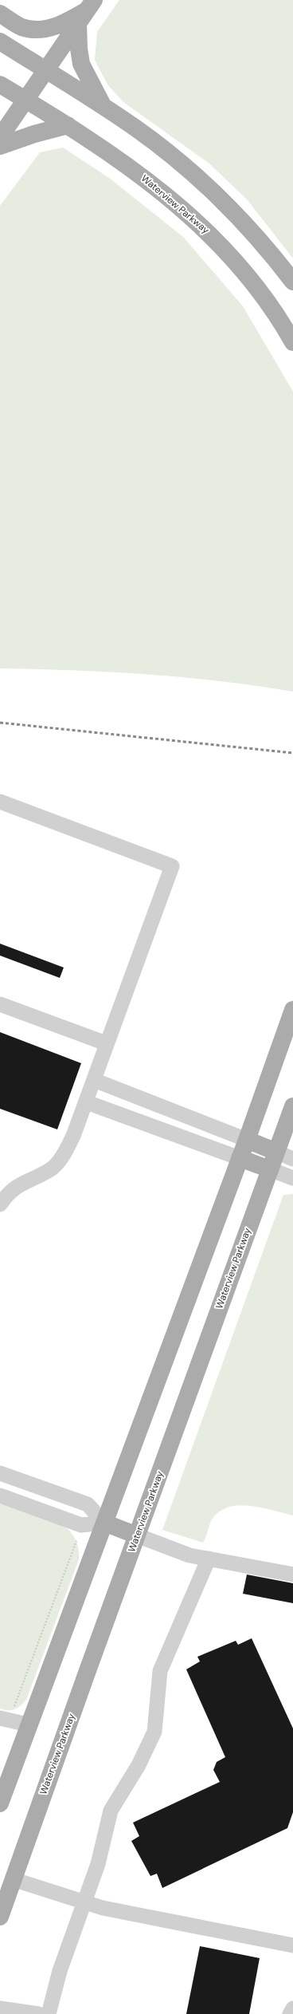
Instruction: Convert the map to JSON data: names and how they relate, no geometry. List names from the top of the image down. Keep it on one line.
{"streets":{"main road":["Waterview Parkway"]}}
